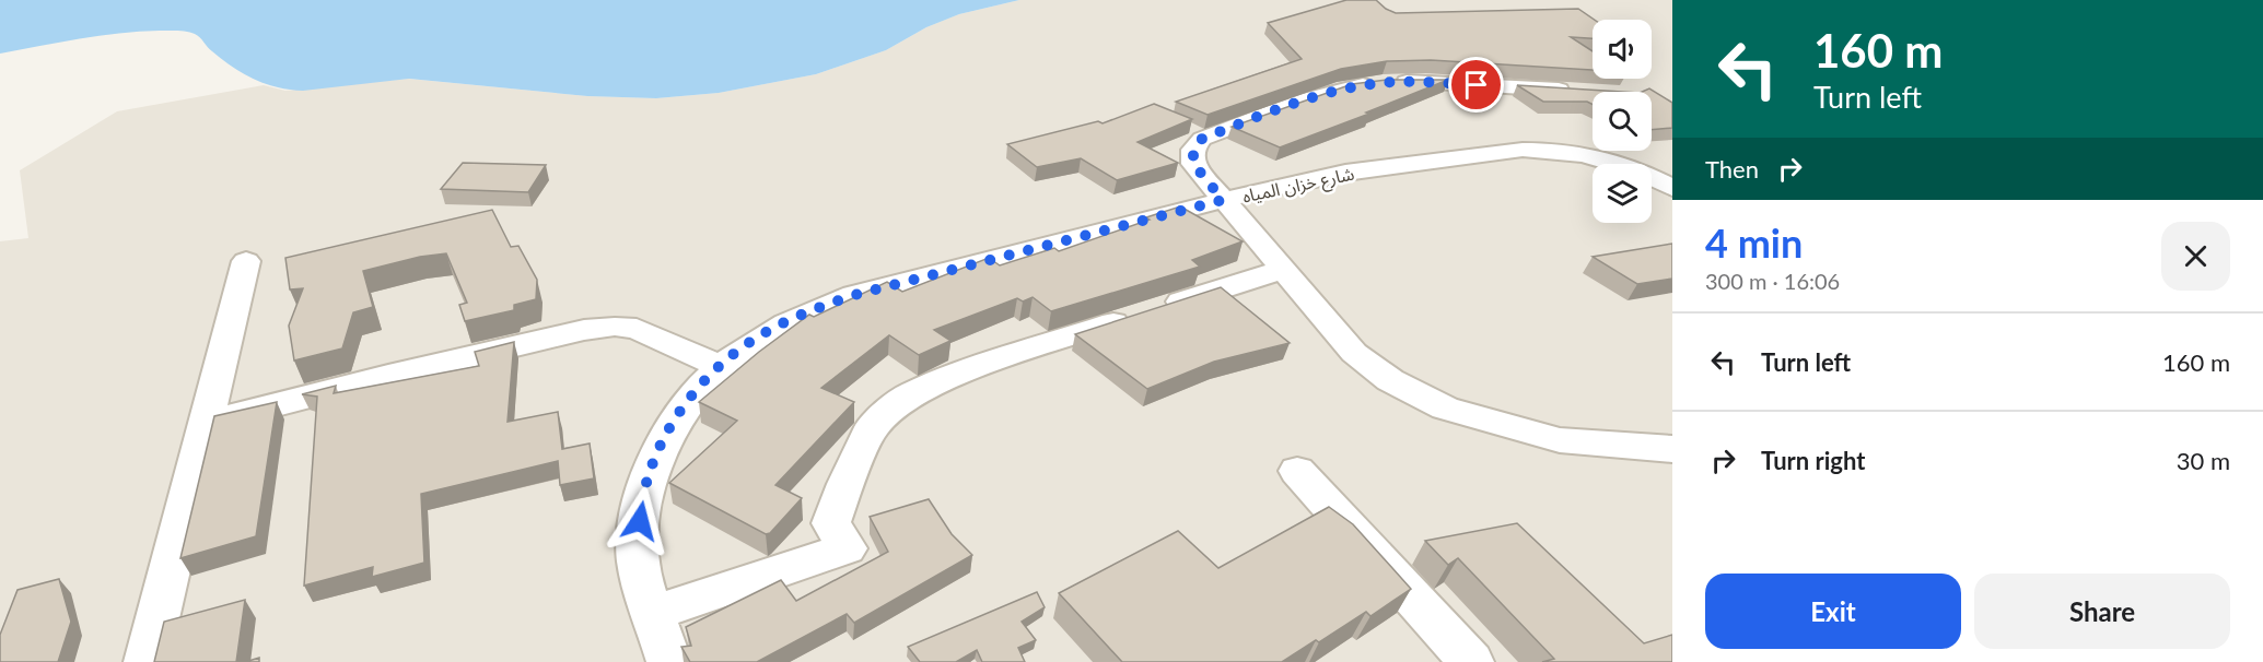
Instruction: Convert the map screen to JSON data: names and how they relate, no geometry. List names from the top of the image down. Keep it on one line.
{"streets":{"street":["شارع خزان المياه"]},"page":{"turn":["160 m","Turn left"],"then":"Then","heading":["4 min","300 m · 16:06"],"list":[{"name":"Turn left","value":"160 m"},{"name":"Turn right","value":"30 m"}],"buttons":["Exit","Share"]}}
